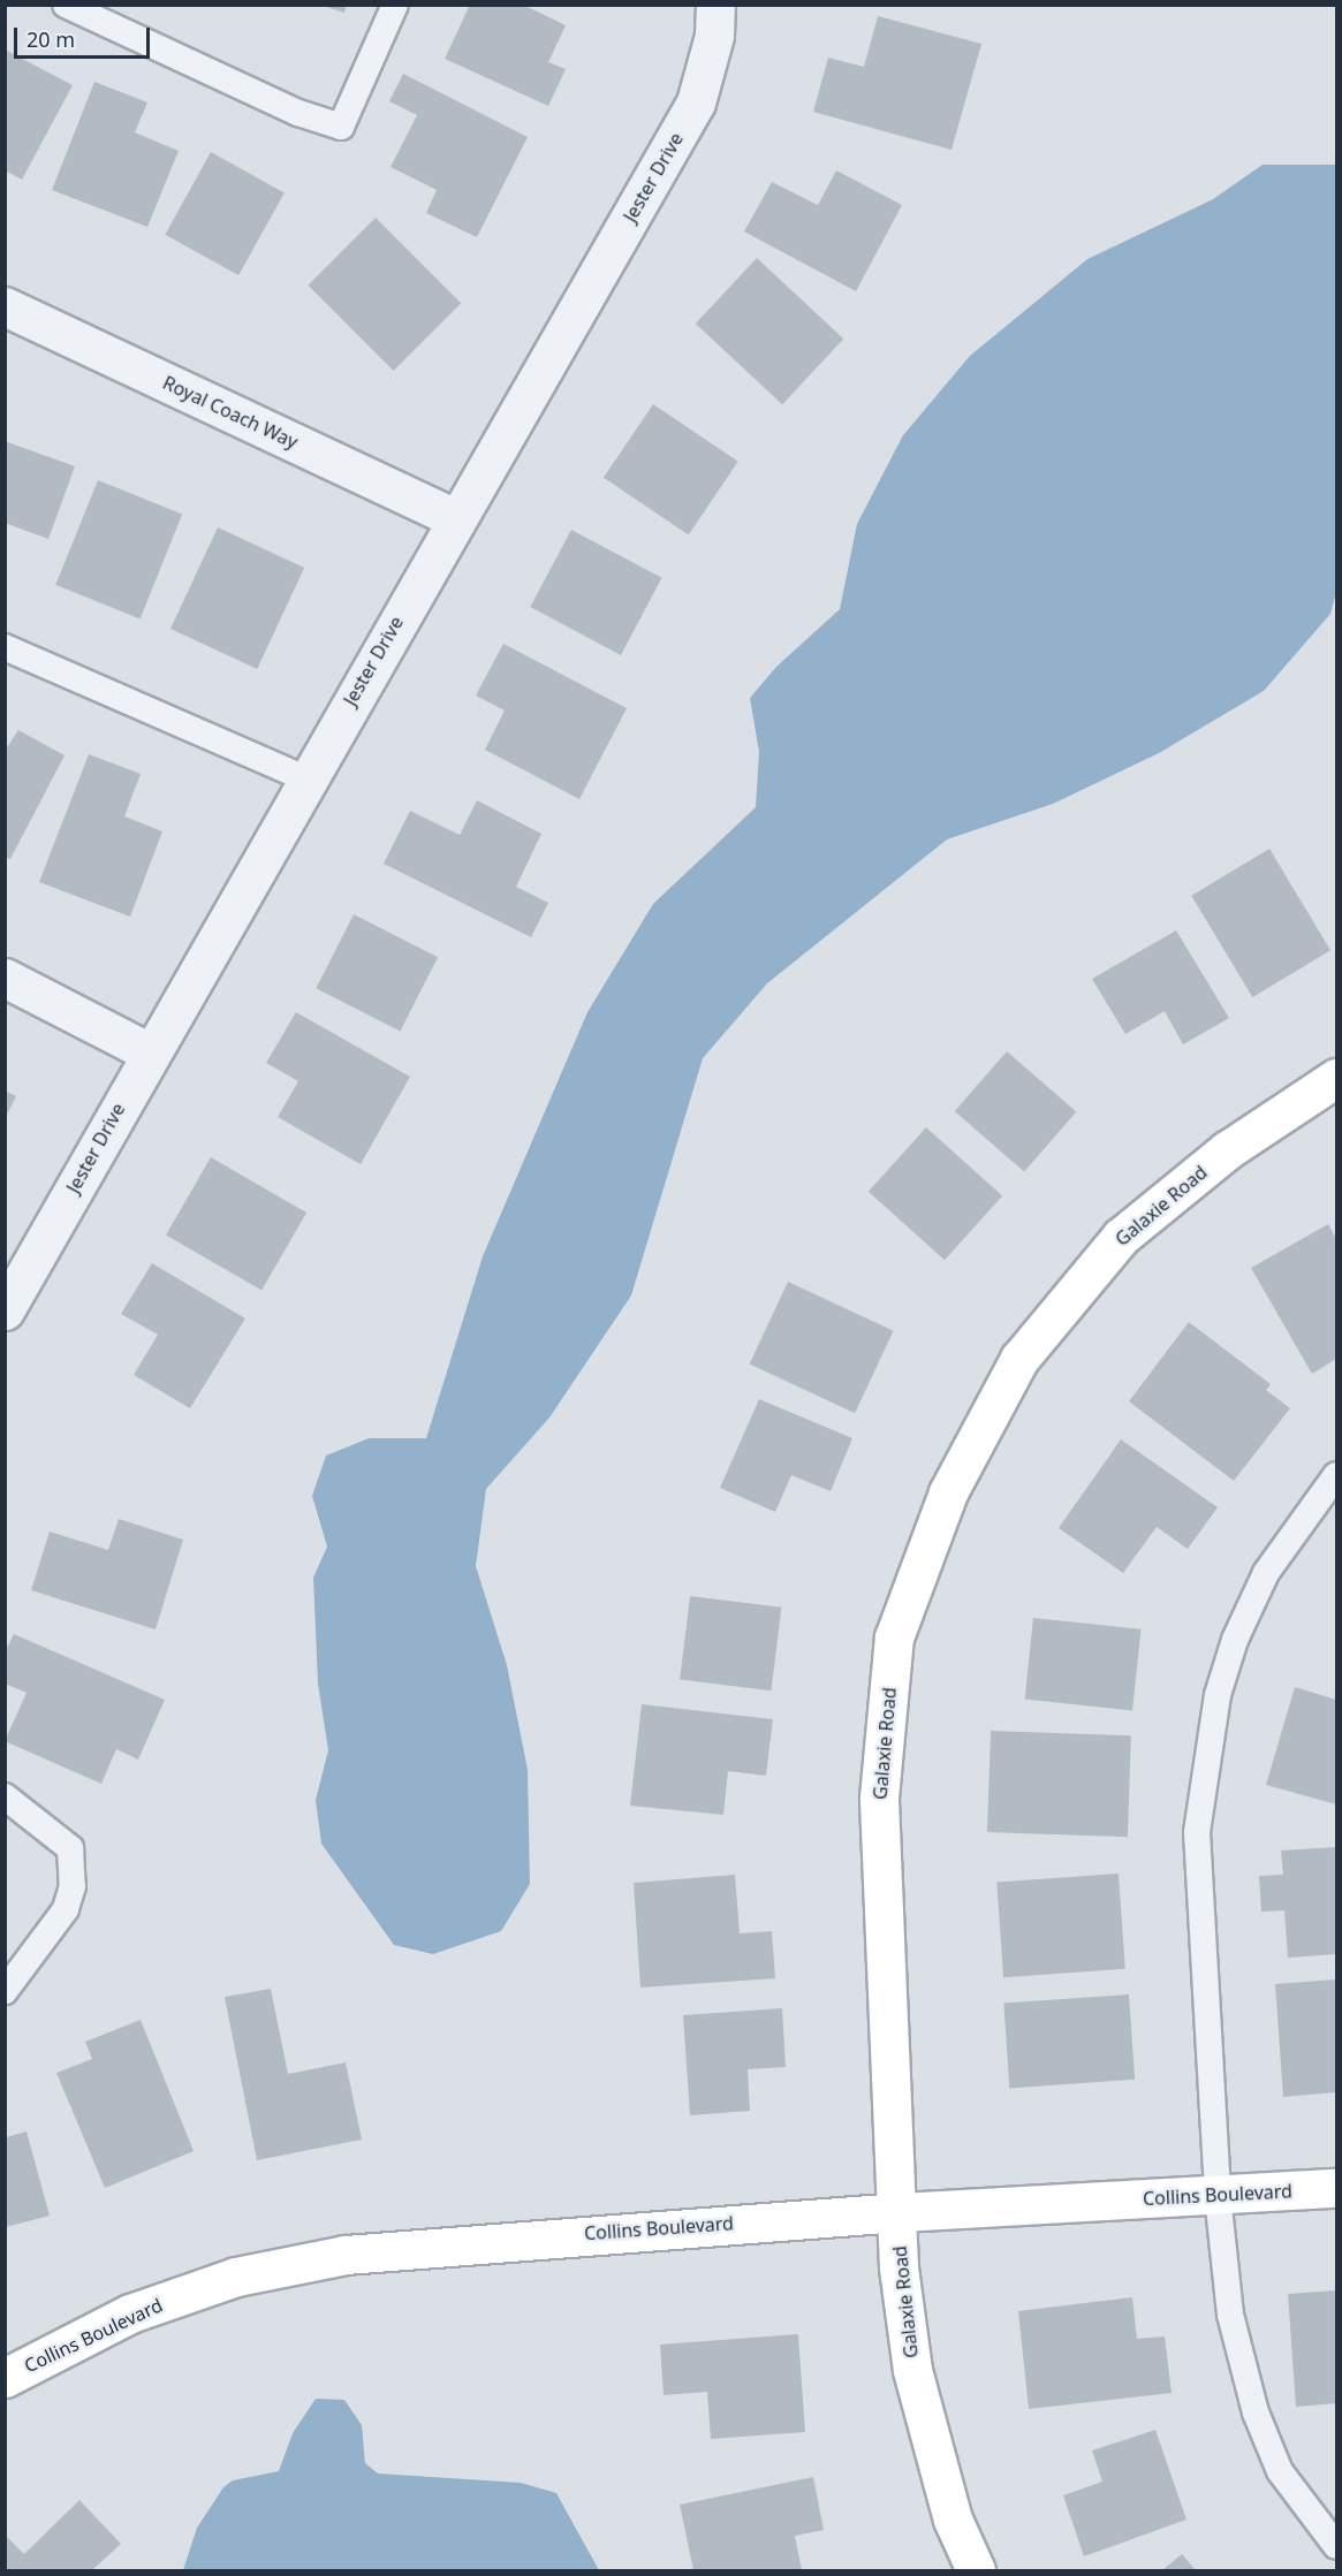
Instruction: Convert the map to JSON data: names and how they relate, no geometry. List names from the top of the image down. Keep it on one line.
{"streets":{"street":["Jester Drive","Royal Coach Way","Galaxie Road","Collins Boulevard"]},"crossings":[["Jester Drive","Royal Coach Way"],["Galaxie Road","Collins Boulevard"]],"scale_bar":"20 m"}
